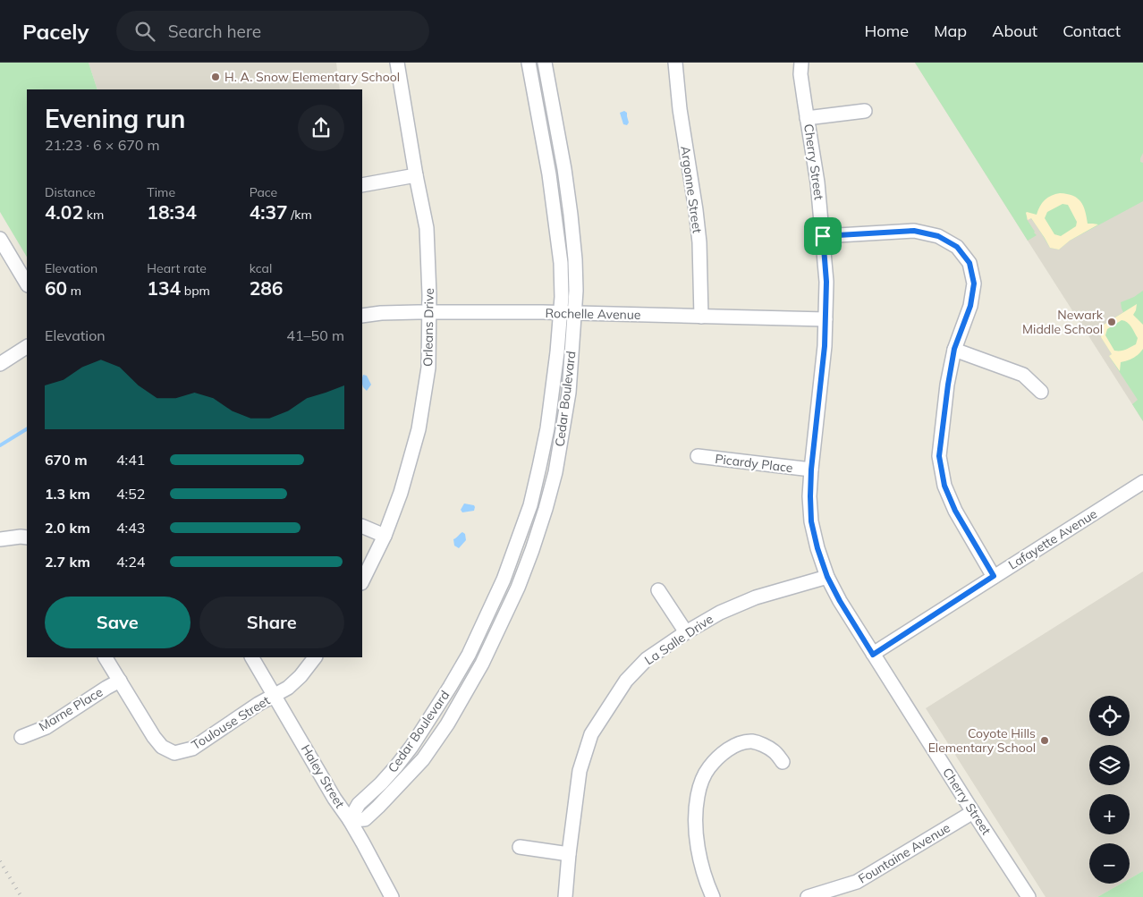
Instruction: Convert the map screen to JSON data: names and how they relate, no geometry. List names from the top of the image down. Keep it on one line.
{"streets":{"street":["Cherry Street","Argonne Street","Rochelle Avenue","Orleans Drive","Cedar Boulevard","Picardy Place","Lafayette Avenue","La Salle Drive","Marne Place","Toulouse Street","Haley Street","Fountaine Avenue"]},"crossings":[["Cherry Street","Rochelle Avenue"],["Cherry Street","Picardy Place"],["Cherry Street","Lafayette Avenue"],["Cherry Street","La Salle Drive"],["Cherry Street","Fountaine Avenue"],["Argonne Street","Rochelle Avenue"],["Rochelle Avenue","Orleans Drive"],["Rochelle Avenue","Cedar Boulevard"],["Cedar Boulevard","Haley Street"],["Marne Place","Toulouse Street"],["Toulouse Street","Haley Street"]],"places":["H. A. Snow Elementary School","Newark Middle School","Coyote Hills Elementary School"],"page":{"header":"Pacely","search":"Search here","nav":["Home","Map","About","Contact"],"heading":["Evening run","21:23 · 6 × 670 m"],"stats":[["Distance","4.02 km"],["Time","18:34"],["Pace","4:37 /km"],["Elevation","60 m"],["Heart rate","134 bpm"],["kcal","286"]],"chart":["Elevation","41–50 m"],"list":[{"name":"670 m","note":"4:41"},{"name":"1.3 km","note":"4:52"},{"name":"2.0 km","note":"4:43"},{"name":"2.7 km","note":"4:24"}],"buttons":["Save","Share"],"map_buttons":["+","−"]}}
